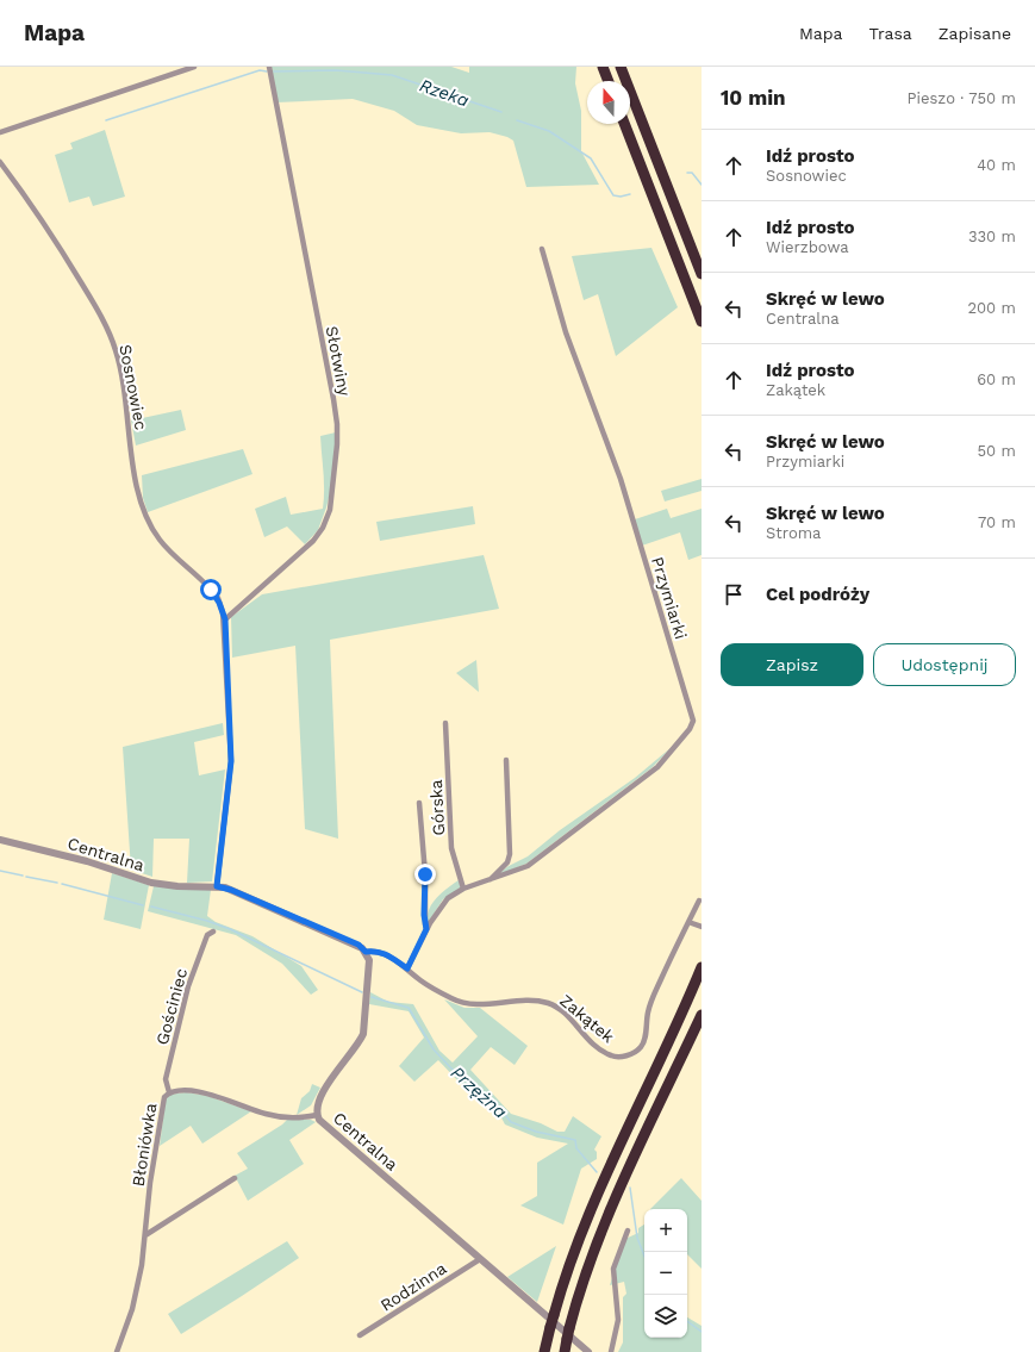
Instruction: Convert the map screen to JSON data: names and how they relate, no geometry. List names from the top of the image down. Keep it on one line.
{"streets":{"street":["Słotwiny","Sosnowiec","Przymiarki","Górska","Centralna","Gościniec","Zakątek","Błoniówka","Rodzinna"]},"crossings":[["Słotwiny","Sosnowiec"],["Sosnowiec","Centralna"],["Przymiarki","Górska"],["Przymiarki","Zakątek"],["Centralna","Zakątek"],["Centralna","Błoniówka"],["Centralna","Rodzinna"],["Gościniec","Błoniówka"]],"water":["Rzeka","Przężna"],"north":"top","page":{"header":"Mapa","nav":["Mapa","Trasa","Zapisane"],"heading":["10 min","Pieszo · 750 m"],"list":[["Idź prosto","Sosnowiec","40 m"],["Idź prosto","Wierzbowa","330 m"],["Skręć w lewo","Centralna","200 m"],["Idź prosto","Zakątek","60 m"],["Skręć w lewo","Przymiarki","50 m"],["Skręć w lewo","Stroma","70 m"],"Cel podróży"],"buttons":["Zapisz","Udostępnij"],"map_buttons":["+","−"]}}
